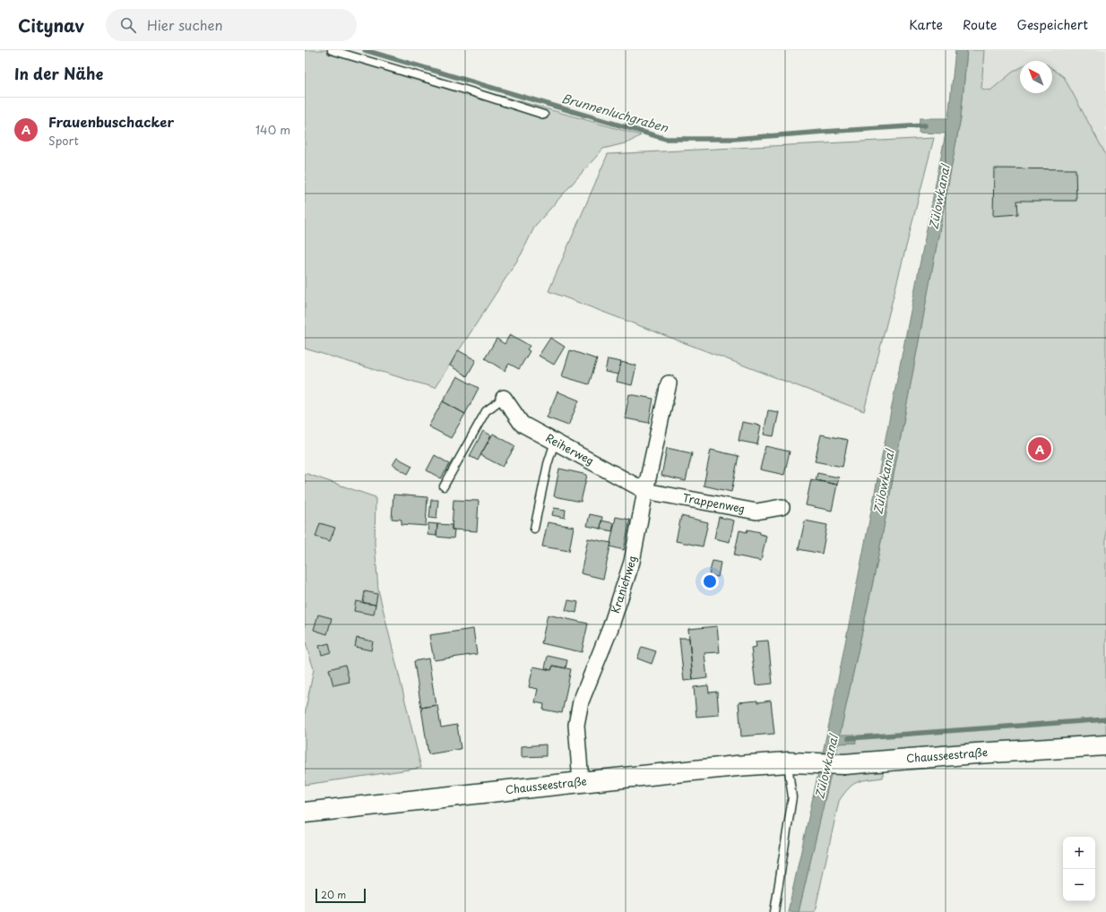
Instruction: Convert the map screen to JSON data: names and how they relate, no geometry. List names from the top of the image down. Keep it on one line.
{"streets":{"street":["Reiherweg","Trappenweg","Kranichweg","Chausseestraße"]},"crossings":[["Reiherweg","Trappenweg"],["Reiherweg","Kranichweg"],["Trappenweg","Kranichweg"],["Kranichweg","Chausseestraße"]],"water":["Brunnenluchgraben","Zülowkanal"],"scale_bar":"20 m","north":"top left","page":{"header":"Citynav","search":"Hier suchen","nav":["Karte","Route","Gespeichert"],"heading":"In der Nähe","list":[{"mark":"A","name":"Frauenbuschacker","note":"Sport","value":"140 m"}],"pins":"A","map_buttons":["+","−"],"scale":"20 m"}}
